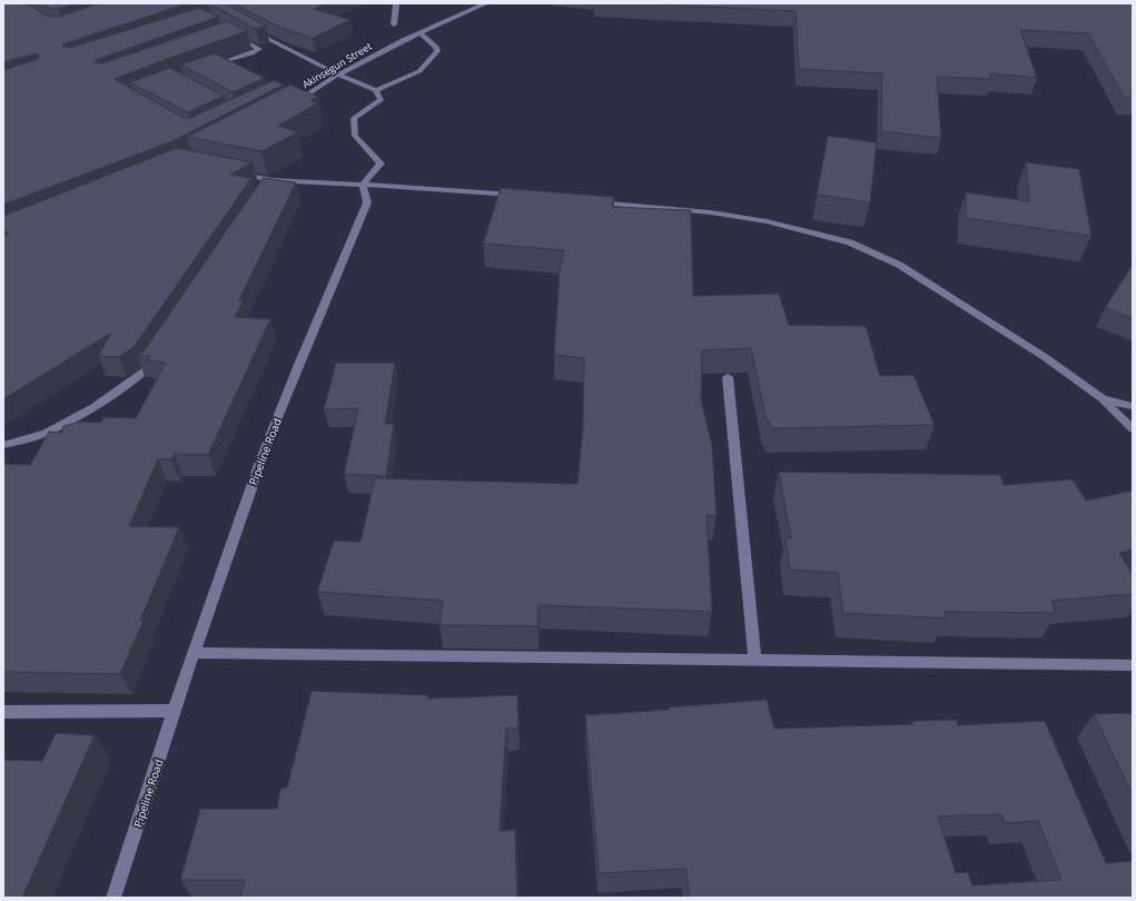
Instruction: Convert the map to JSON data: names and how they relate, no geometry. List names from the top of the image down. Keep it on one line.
{"streets":{"street":["Akinsegun Street","Pipeline Road"]}}
